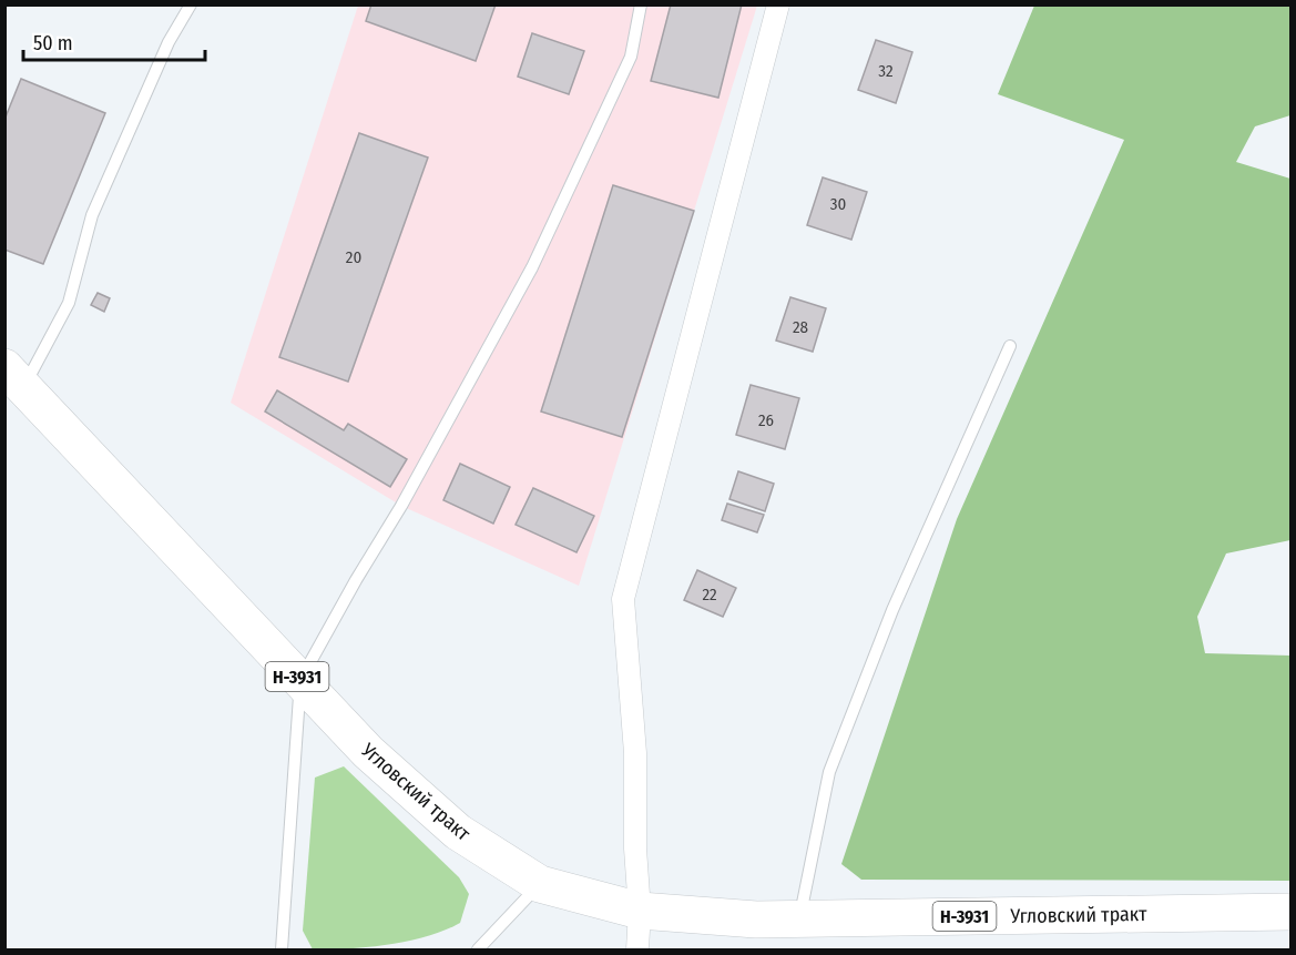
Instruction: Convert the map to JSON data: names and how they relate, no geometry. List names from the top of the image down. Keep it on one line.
{"streets":{"highway":["Н-3931","Угловский тракт"]},"house_numbers":["32","30","20","28","26","22"],"scale_bar":"50 m"}
